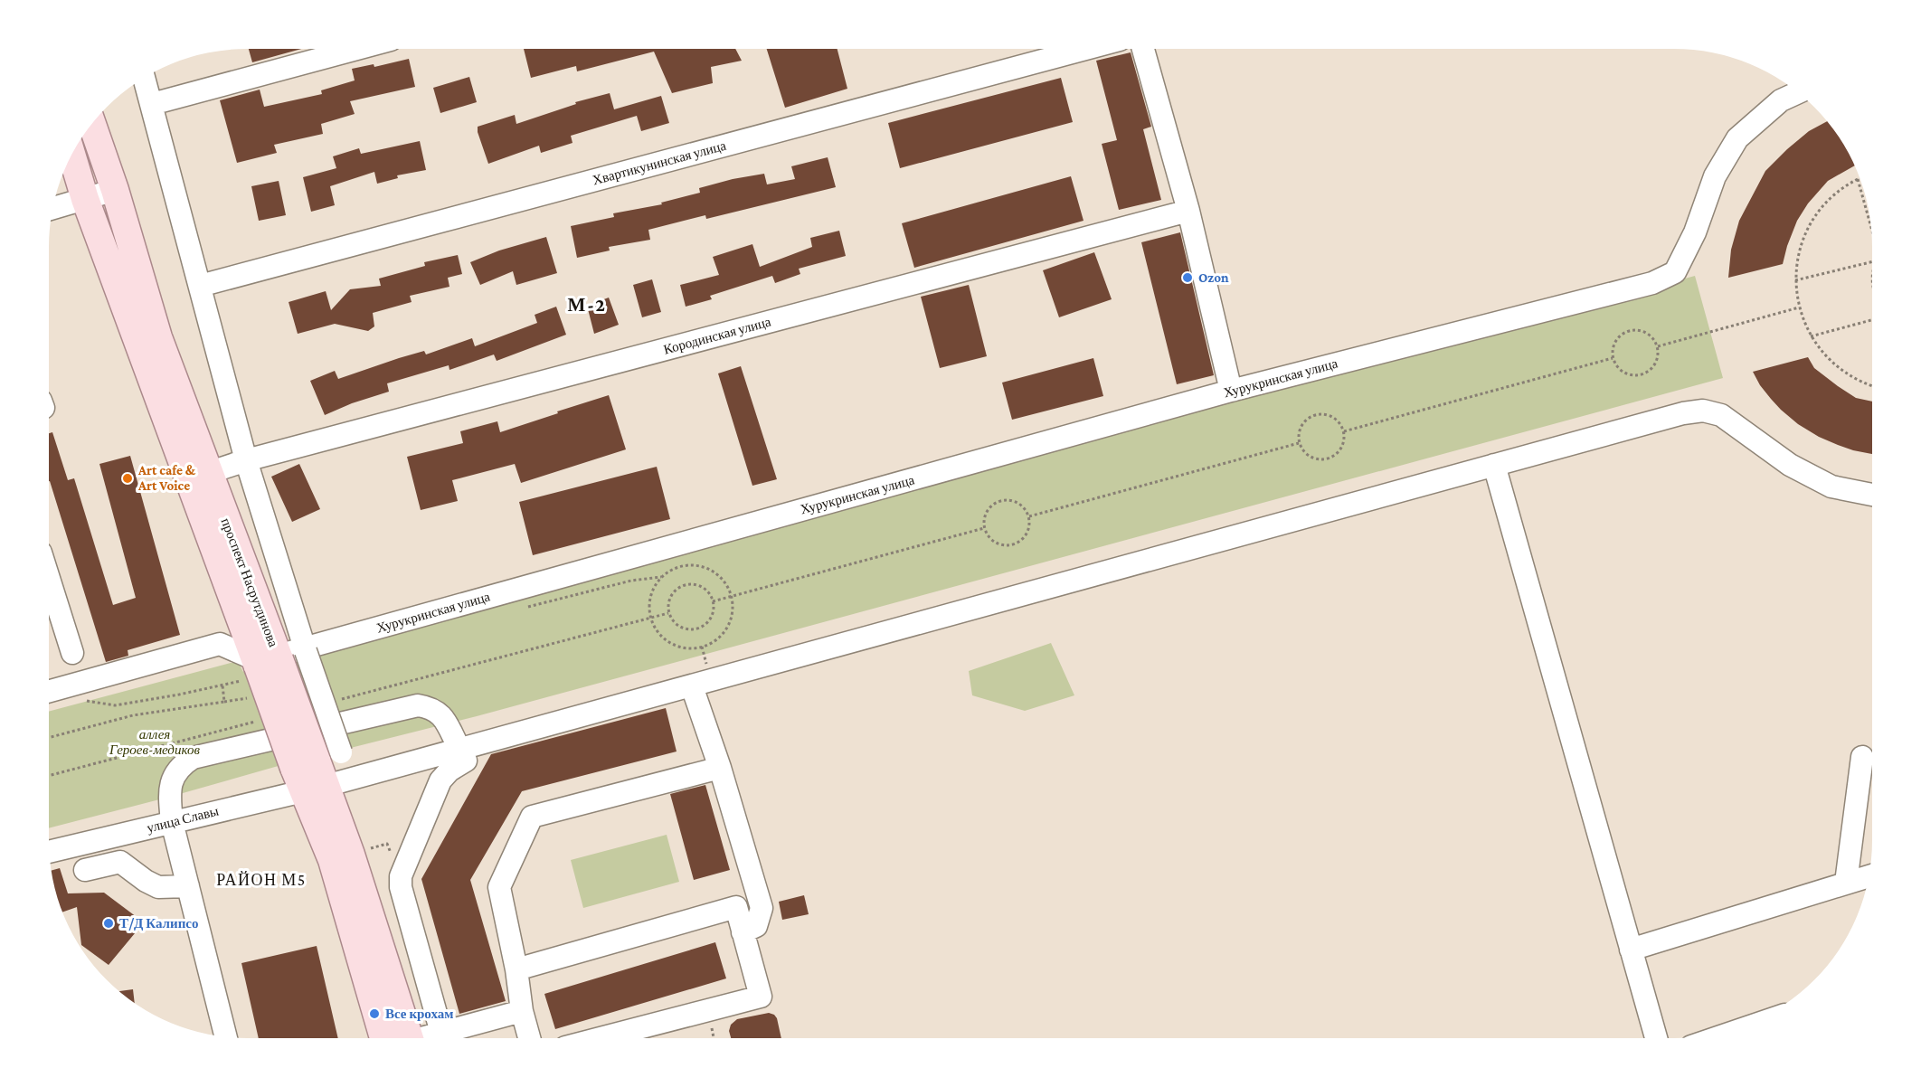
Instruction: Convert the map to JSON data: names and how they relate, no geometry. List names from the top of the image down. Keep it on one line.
{"streets":{"main road":["проспект Насрутдинова"],"street":["Хвартикунинская улица","Кородинская улица","Хурукринская улица","улица Славы"]},"crossings":[["Кородинская улица","проспект Насрутдинова"],["Хурукринская улица","проспект Насрутдинова"],["проспект Насрутдинова","улица Славы"]],"districts":["М-2","РАЙОН М5"],"parks":["аллея Героев-медиков"],"places":["Ozon","Art cafe & Art Voice","Т/Д Калипсо","Все крохам"]}
